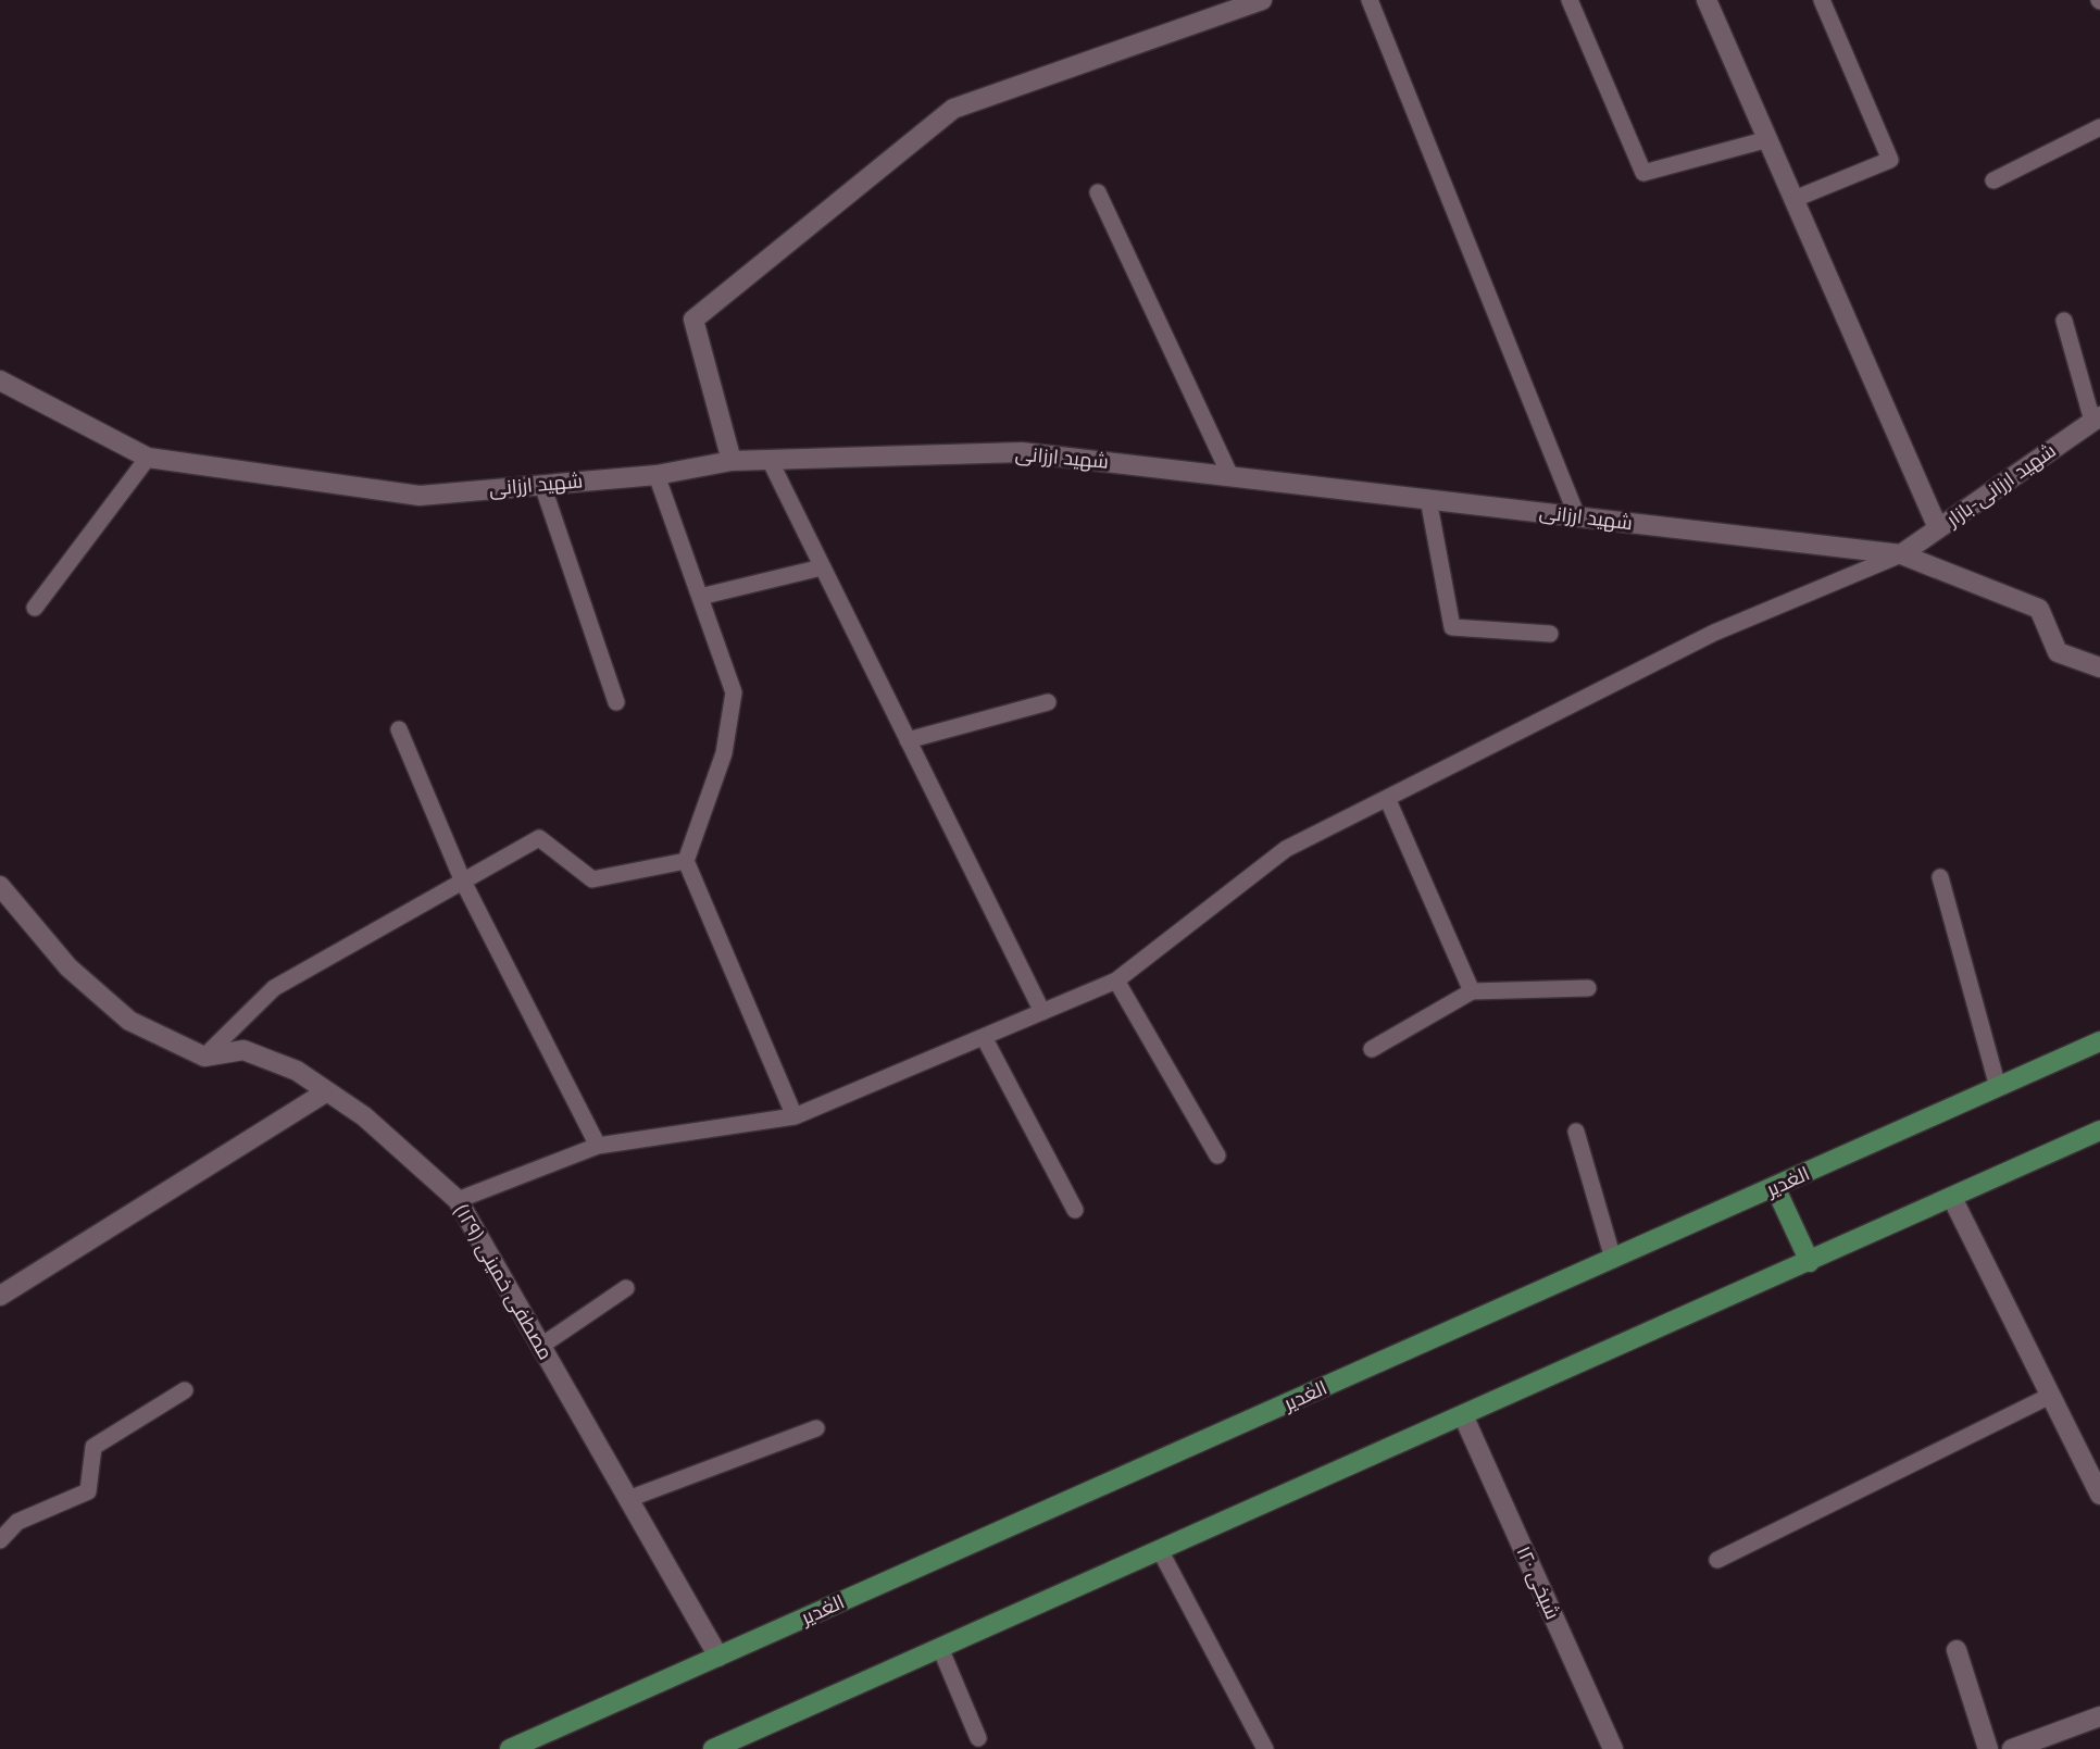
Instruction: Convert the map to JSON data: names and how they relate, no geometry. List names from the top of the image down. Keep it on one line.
{"streets":{"main road":["الغدیر"],"street":["شهید ارزانی","شهید ارزانی-بازار","مصطفی خمینی (۱۲۹)","شیخی ۱۲۰"]},"crossings":[["شهید ارزانی","شهید ارزانی-بازار"],["الغدیر","مصطفی خمینی (۱۲۹)"]]}
